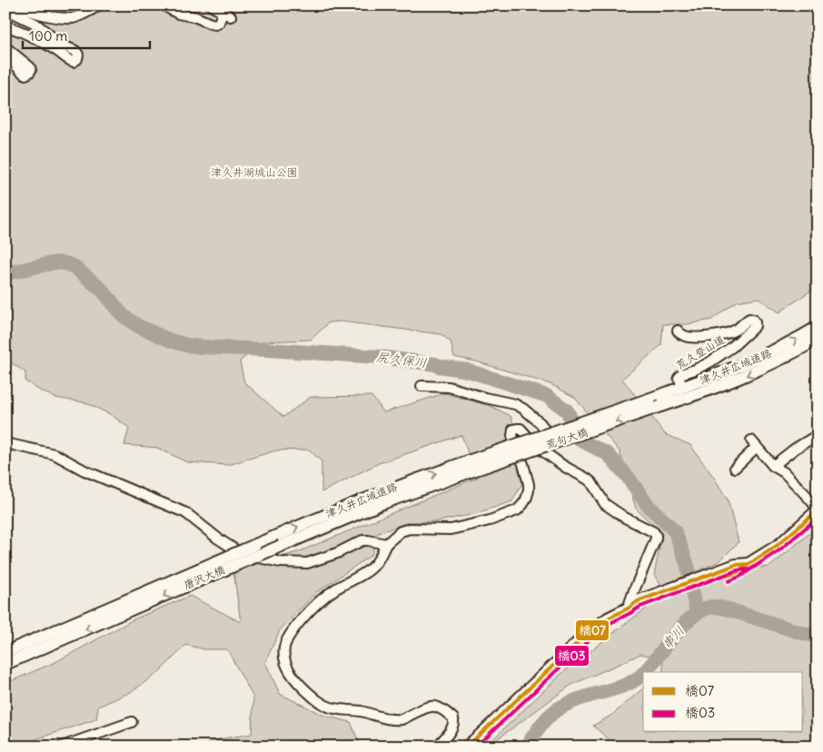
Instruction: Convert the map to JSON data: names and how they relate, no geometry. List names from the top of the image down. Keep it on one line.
{"streets":{"main road":["津久井広域道路","荒句大橋","唐沢大橋"],"street":["荒久登山道"]},"crossings":[["荒久登山道","津久井広域道路"],["津久井広域道路","荒句大橋"],["津久井広域道路","唐沢大橋"]],"water":["尻久保川","串川"],"parks":["津久井湖城山公園"],"lines":["transit line 橋07","transit line 橋03"],"legend":["橋07","橋03"],"scale_bar":"100 m"}
